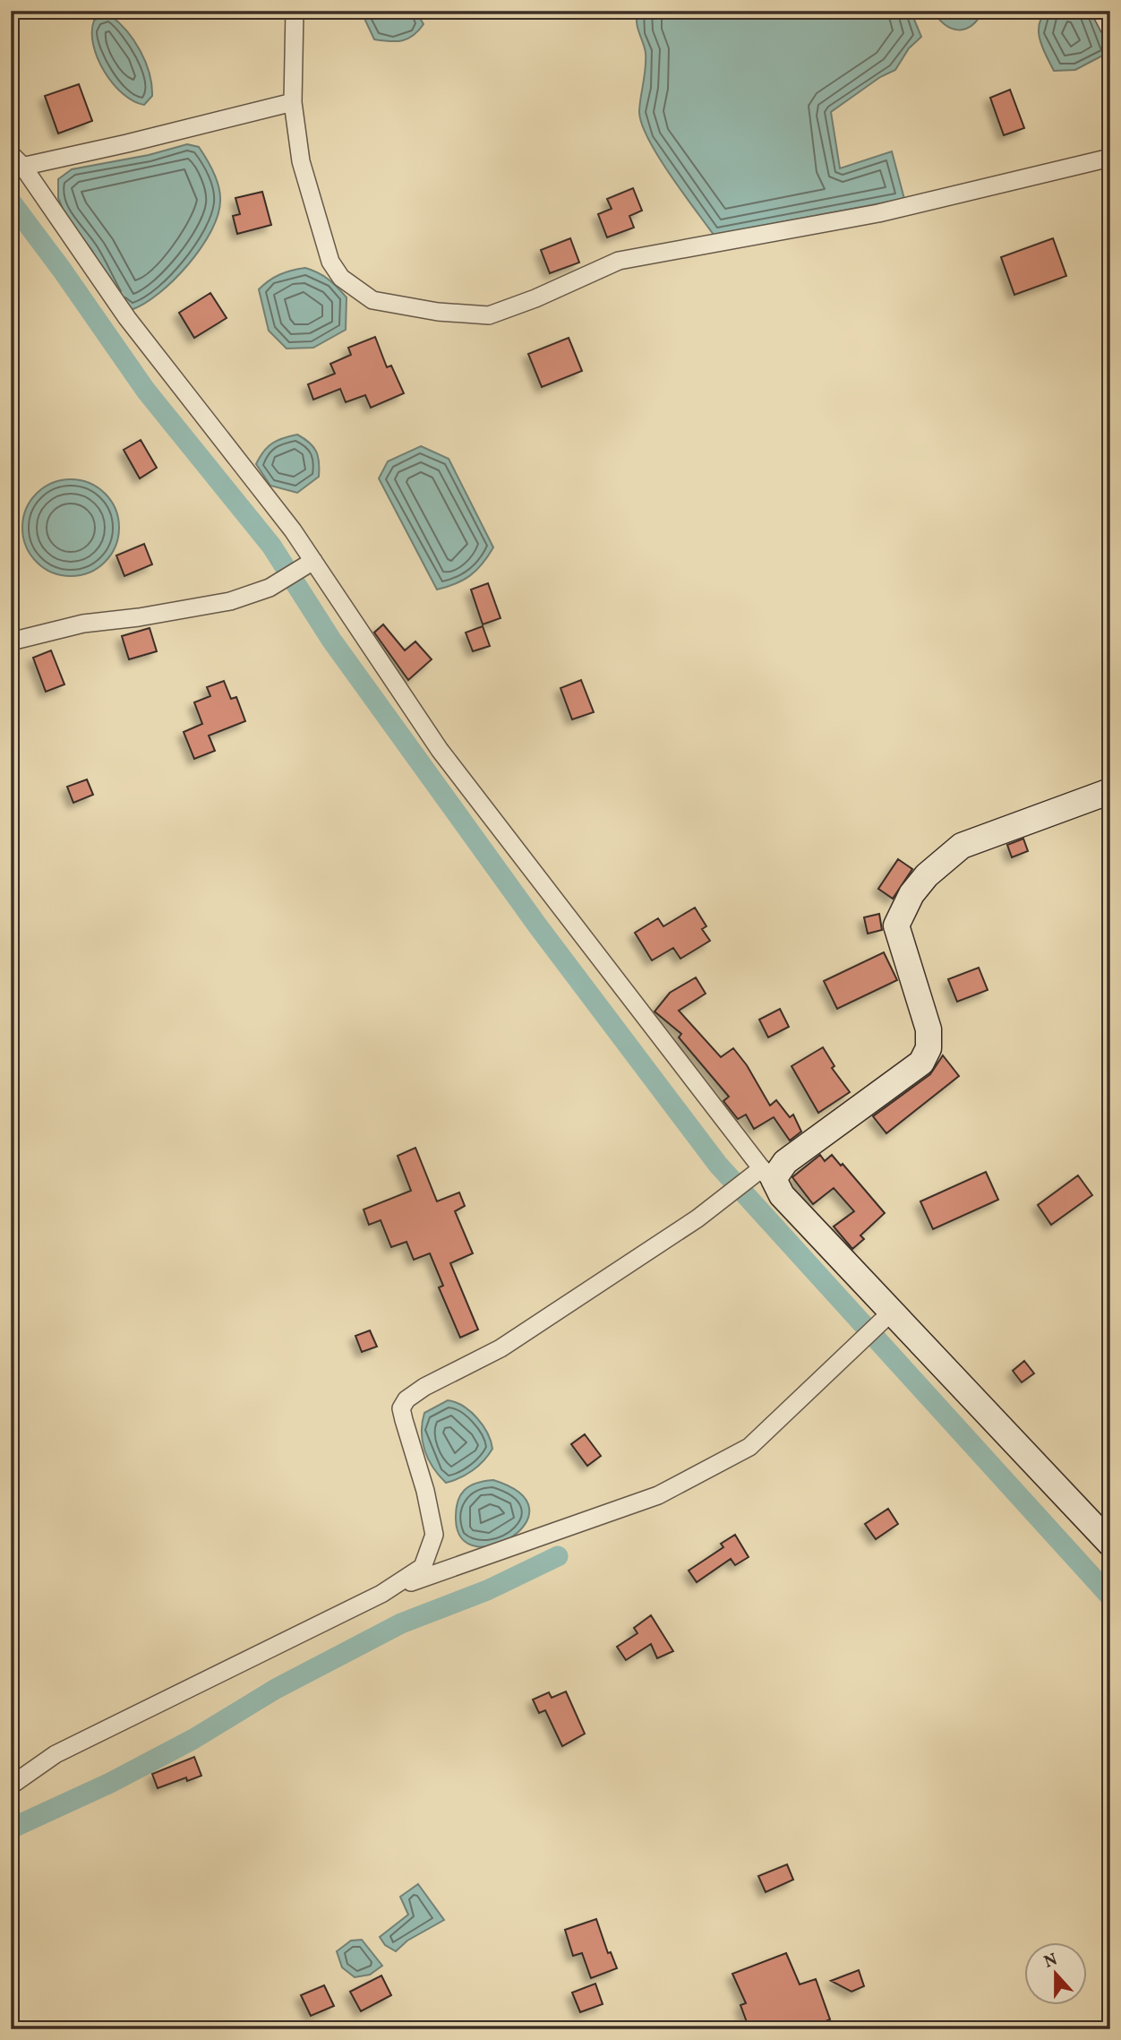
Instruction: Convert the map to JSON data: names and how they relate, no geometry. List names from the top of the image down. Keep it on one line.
{"north":"top"}
